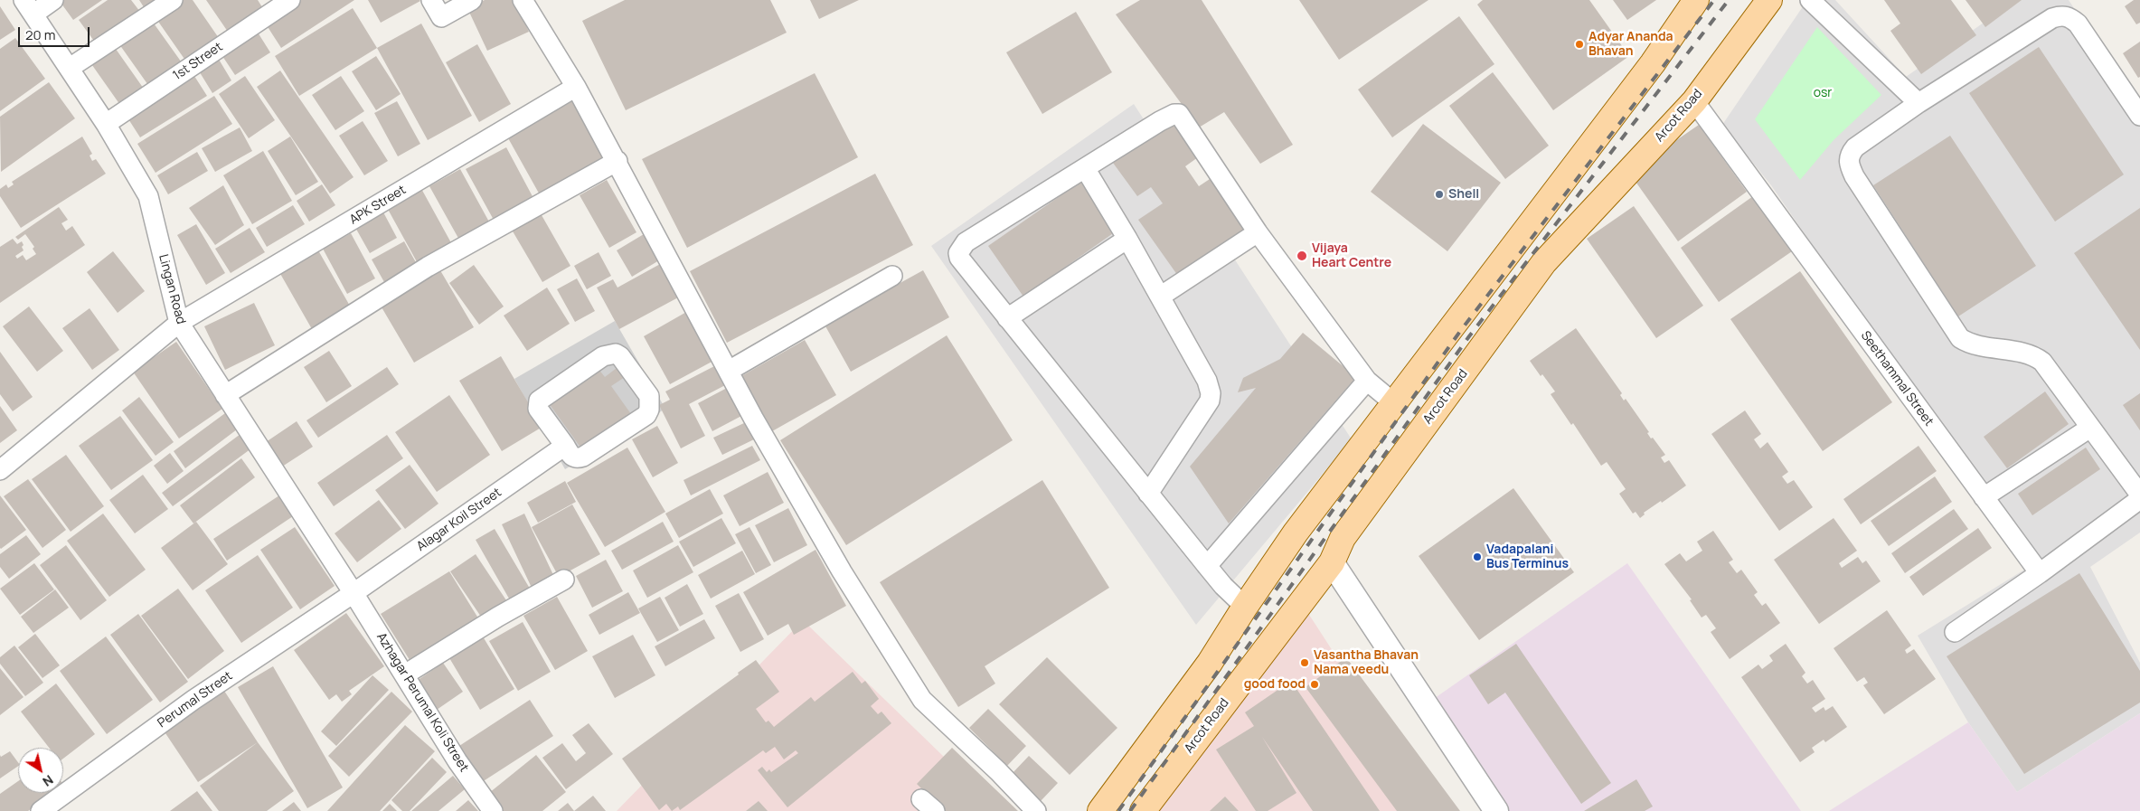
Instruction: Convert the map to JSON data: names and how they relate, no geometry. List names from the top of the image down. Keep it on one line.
{"streets":{"main road":["Arcot Road"],"street":["1st Street","APK Street","Lingan Road","Seethammal Street","Alagar Koil Street","Perumal Street","Azhagar Perumal Koli Street"]},"crossings":[["1st Street","Lingan Road"],["Arcot Road","Seethammal Street"],["APK Street","Lingan Road"],["Lingan Road","Alagar Koil Street"],["Lingan Road","Perumal Street"],["Lingan Road","Azhagar Perumal Koli Street"],["Alagar Koil Street","Perumal Street"],["Alagar Koil Street","Azhagar Perumal Koli Street"],["Perumal Street","Azhagar Perumal Koli Street"]],"parks":["osr"],"places":["Adyar Ananda Bhavan","Shell","Vijaya Heart Centre","Vadapalani Bus Terminus","Vasantha Bhavan Nama veedu","good food"],"scale_bar":"20 m","north":"bottom right"}
